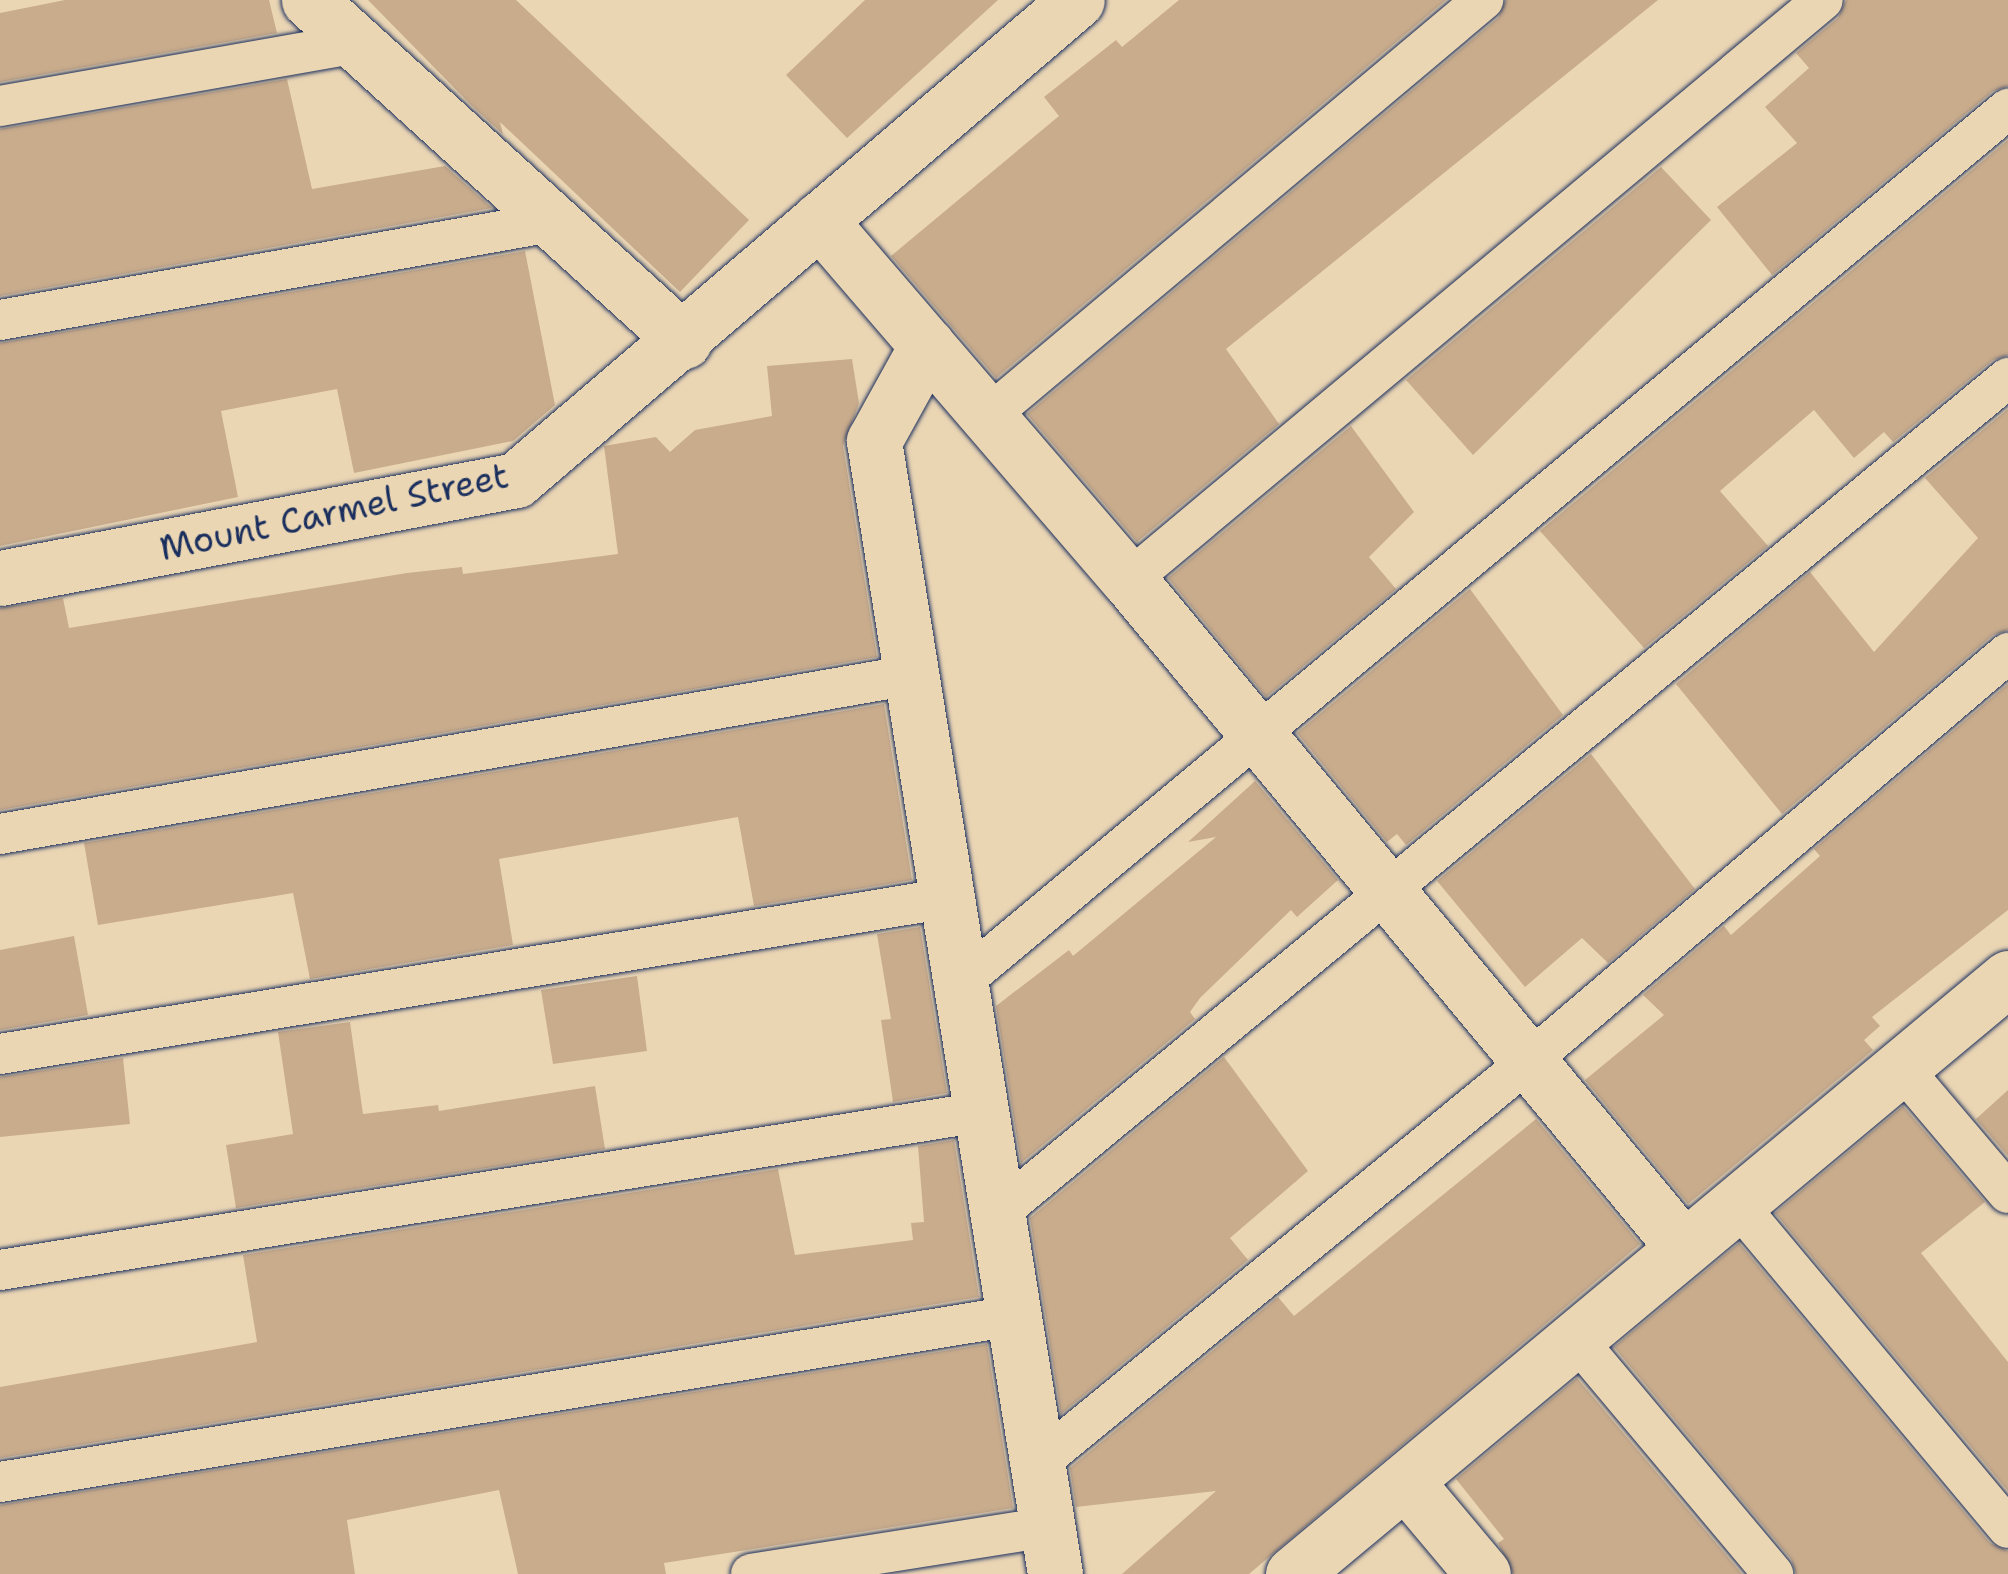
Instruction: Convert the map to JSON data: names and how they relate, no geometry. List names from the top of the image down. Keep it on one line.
{"streets":{"street":["Mount Carmel Street"]}}
